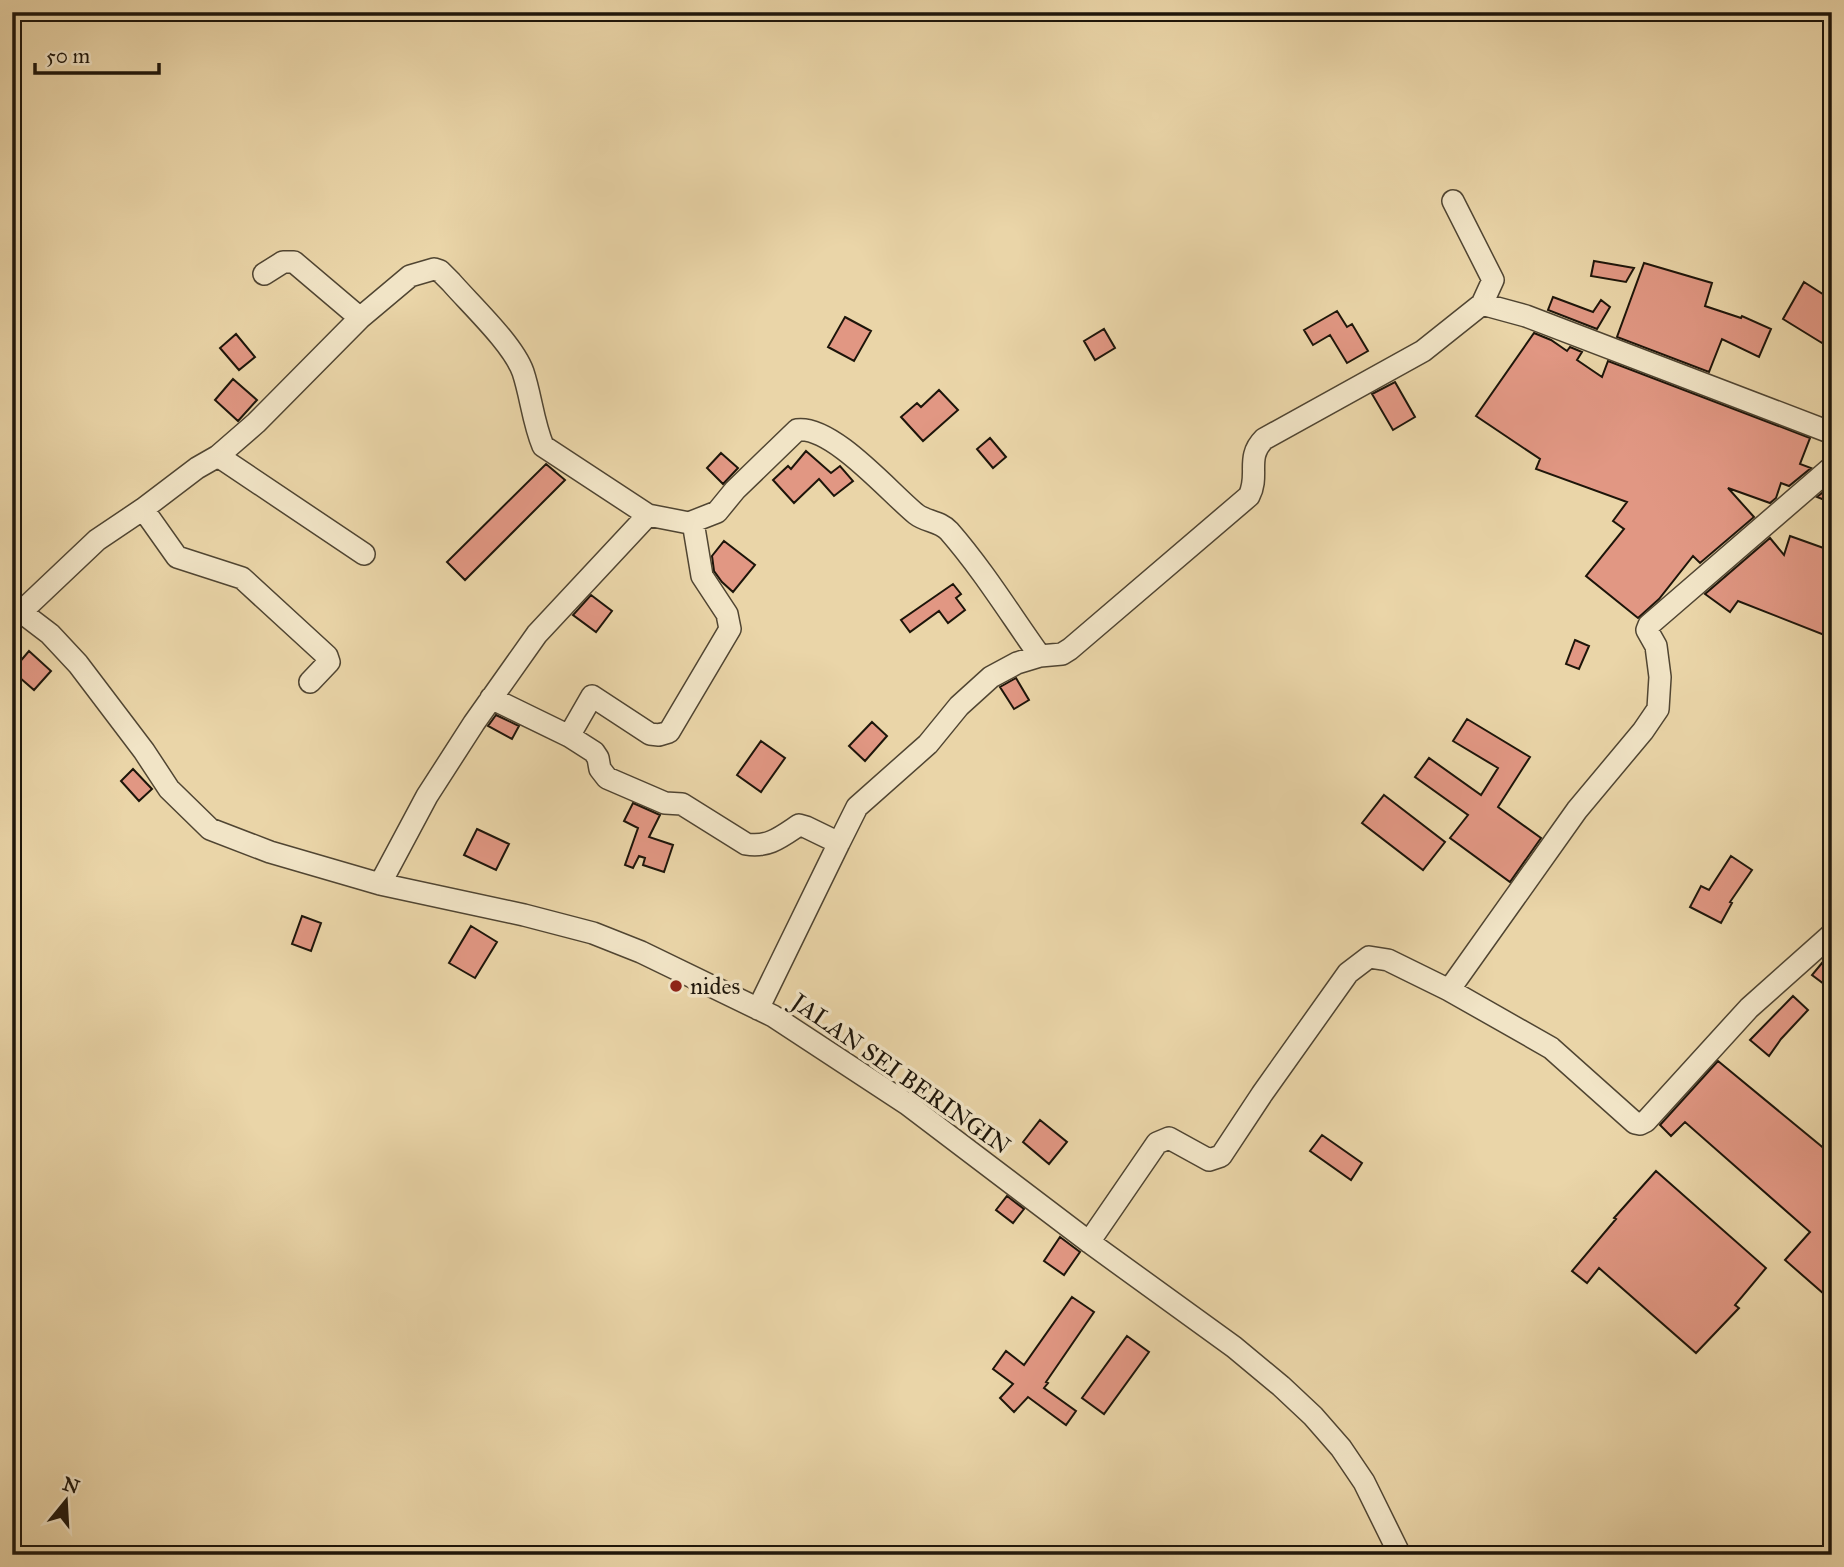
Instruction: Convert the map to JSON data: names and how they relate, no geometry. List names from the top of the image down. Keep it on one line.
{"streets":{"street":["JALAN SEI BERINGIN"]},"places":["nides"],"scale_bar":"50 m","north":"top"}
